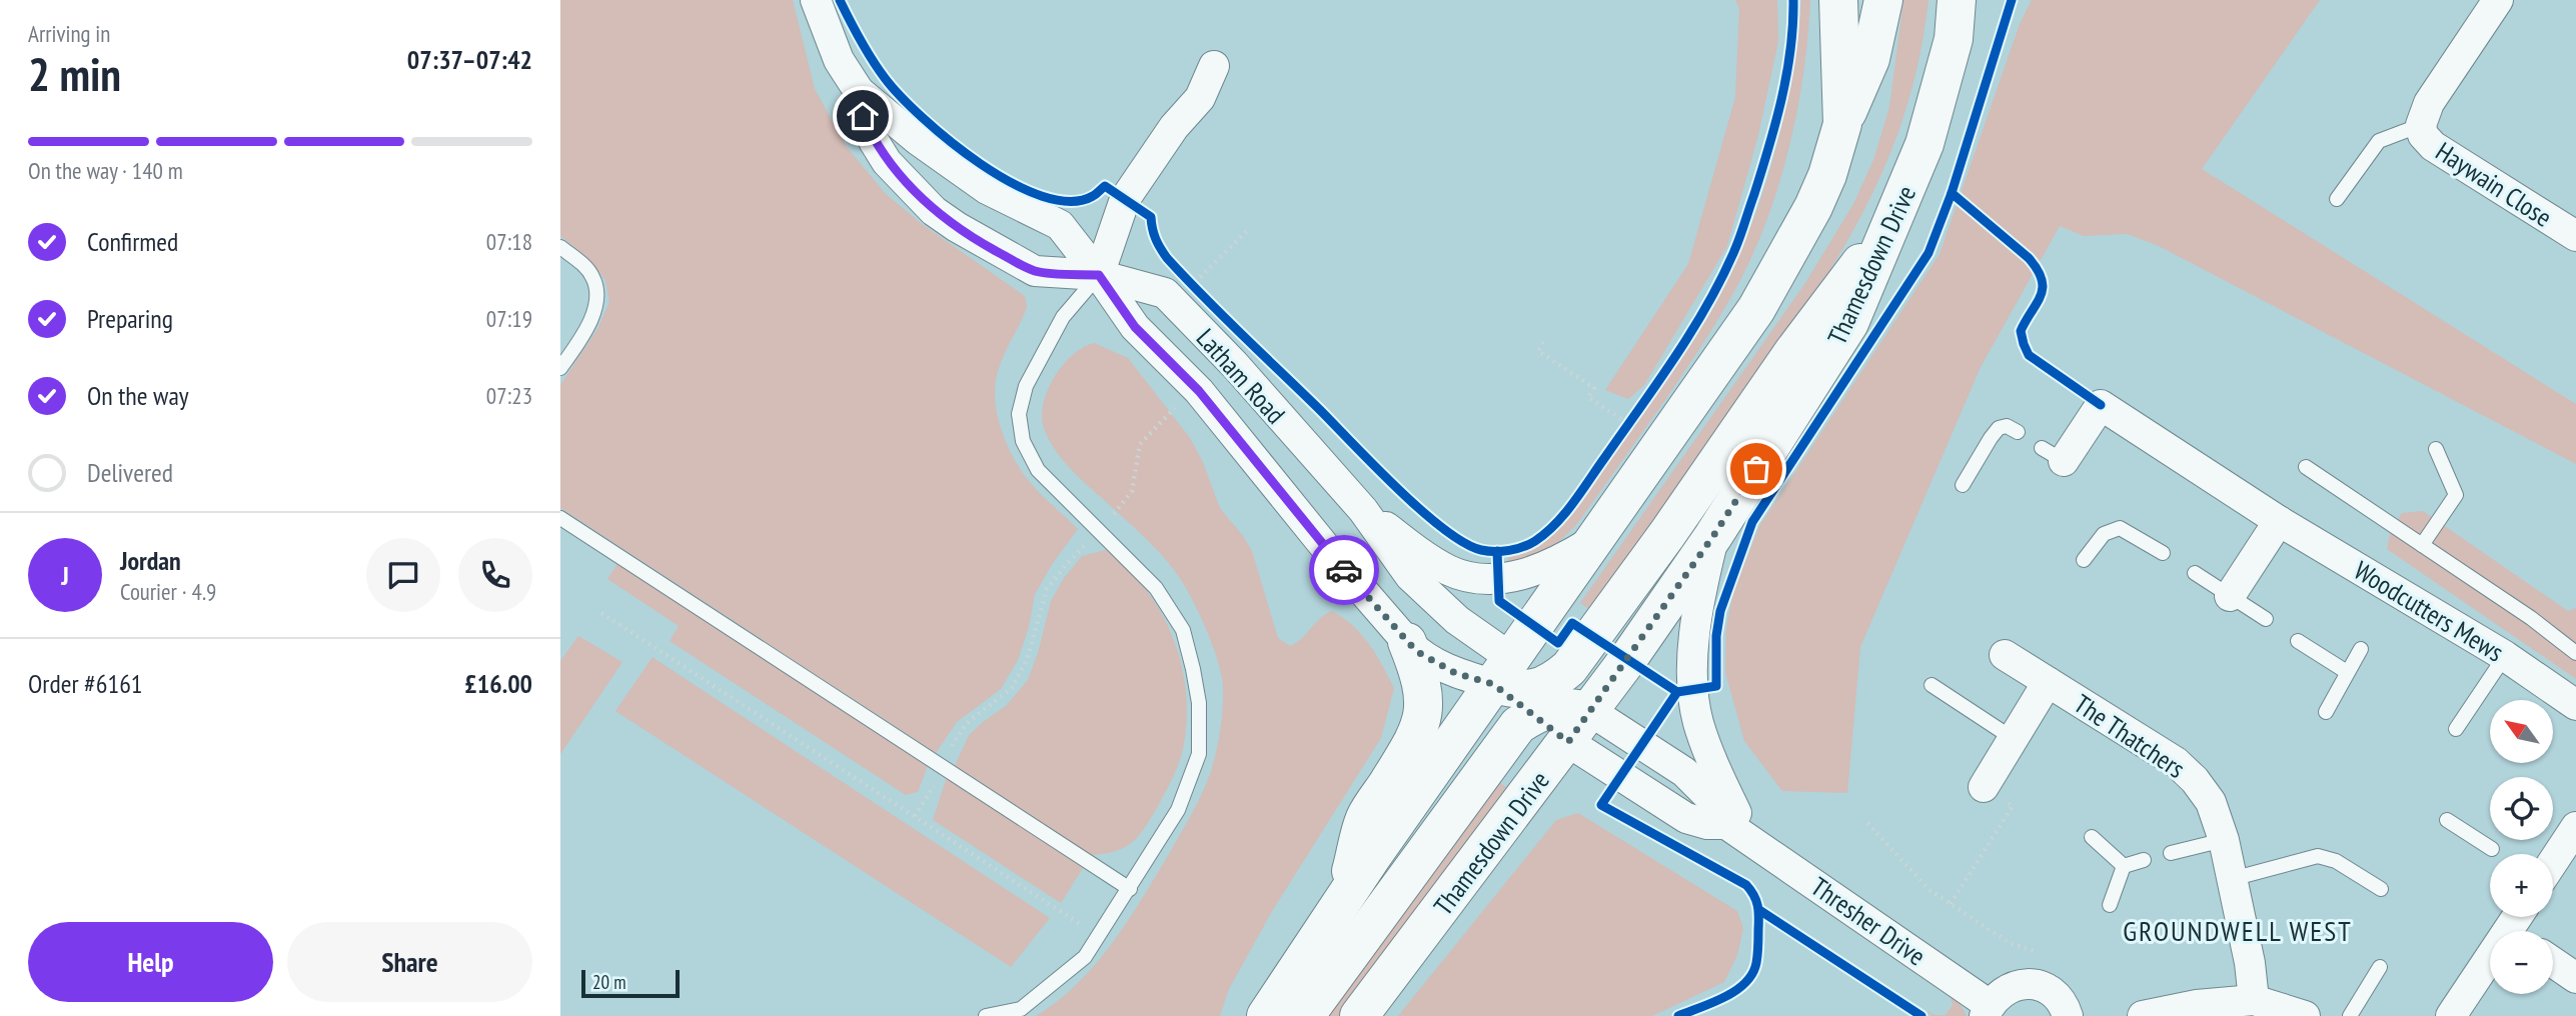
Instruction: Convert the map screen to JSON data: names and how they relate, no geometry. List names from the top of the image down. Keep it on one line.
{"streets":{"main road":["Thamesdown Drive"],"street":["Haywain Close","Latham Road","Woodcutters Mews","The Thatchers","Thresher Drive"]},"crossings":[["Thamesdown Drive","Thresher Drive"]],"districts":["GROUNDWELL WEST"],"scale_bar":"20 m","north":"top left","page":{"heading":["2 min","Arriving in","07:37–07:42"],"panel":["Jordan","Courier · 4.9","Order #6161","£16.00"],"bar":"On the way · 140 m","list":[["Confirmed","07:18"],["Preparing","07:19"],["On the way","07:23"],"Delivered"],"round":"J","map_buttons":["+","−"],"buttons":["Help","Share"],"scale":"20 m"}}
